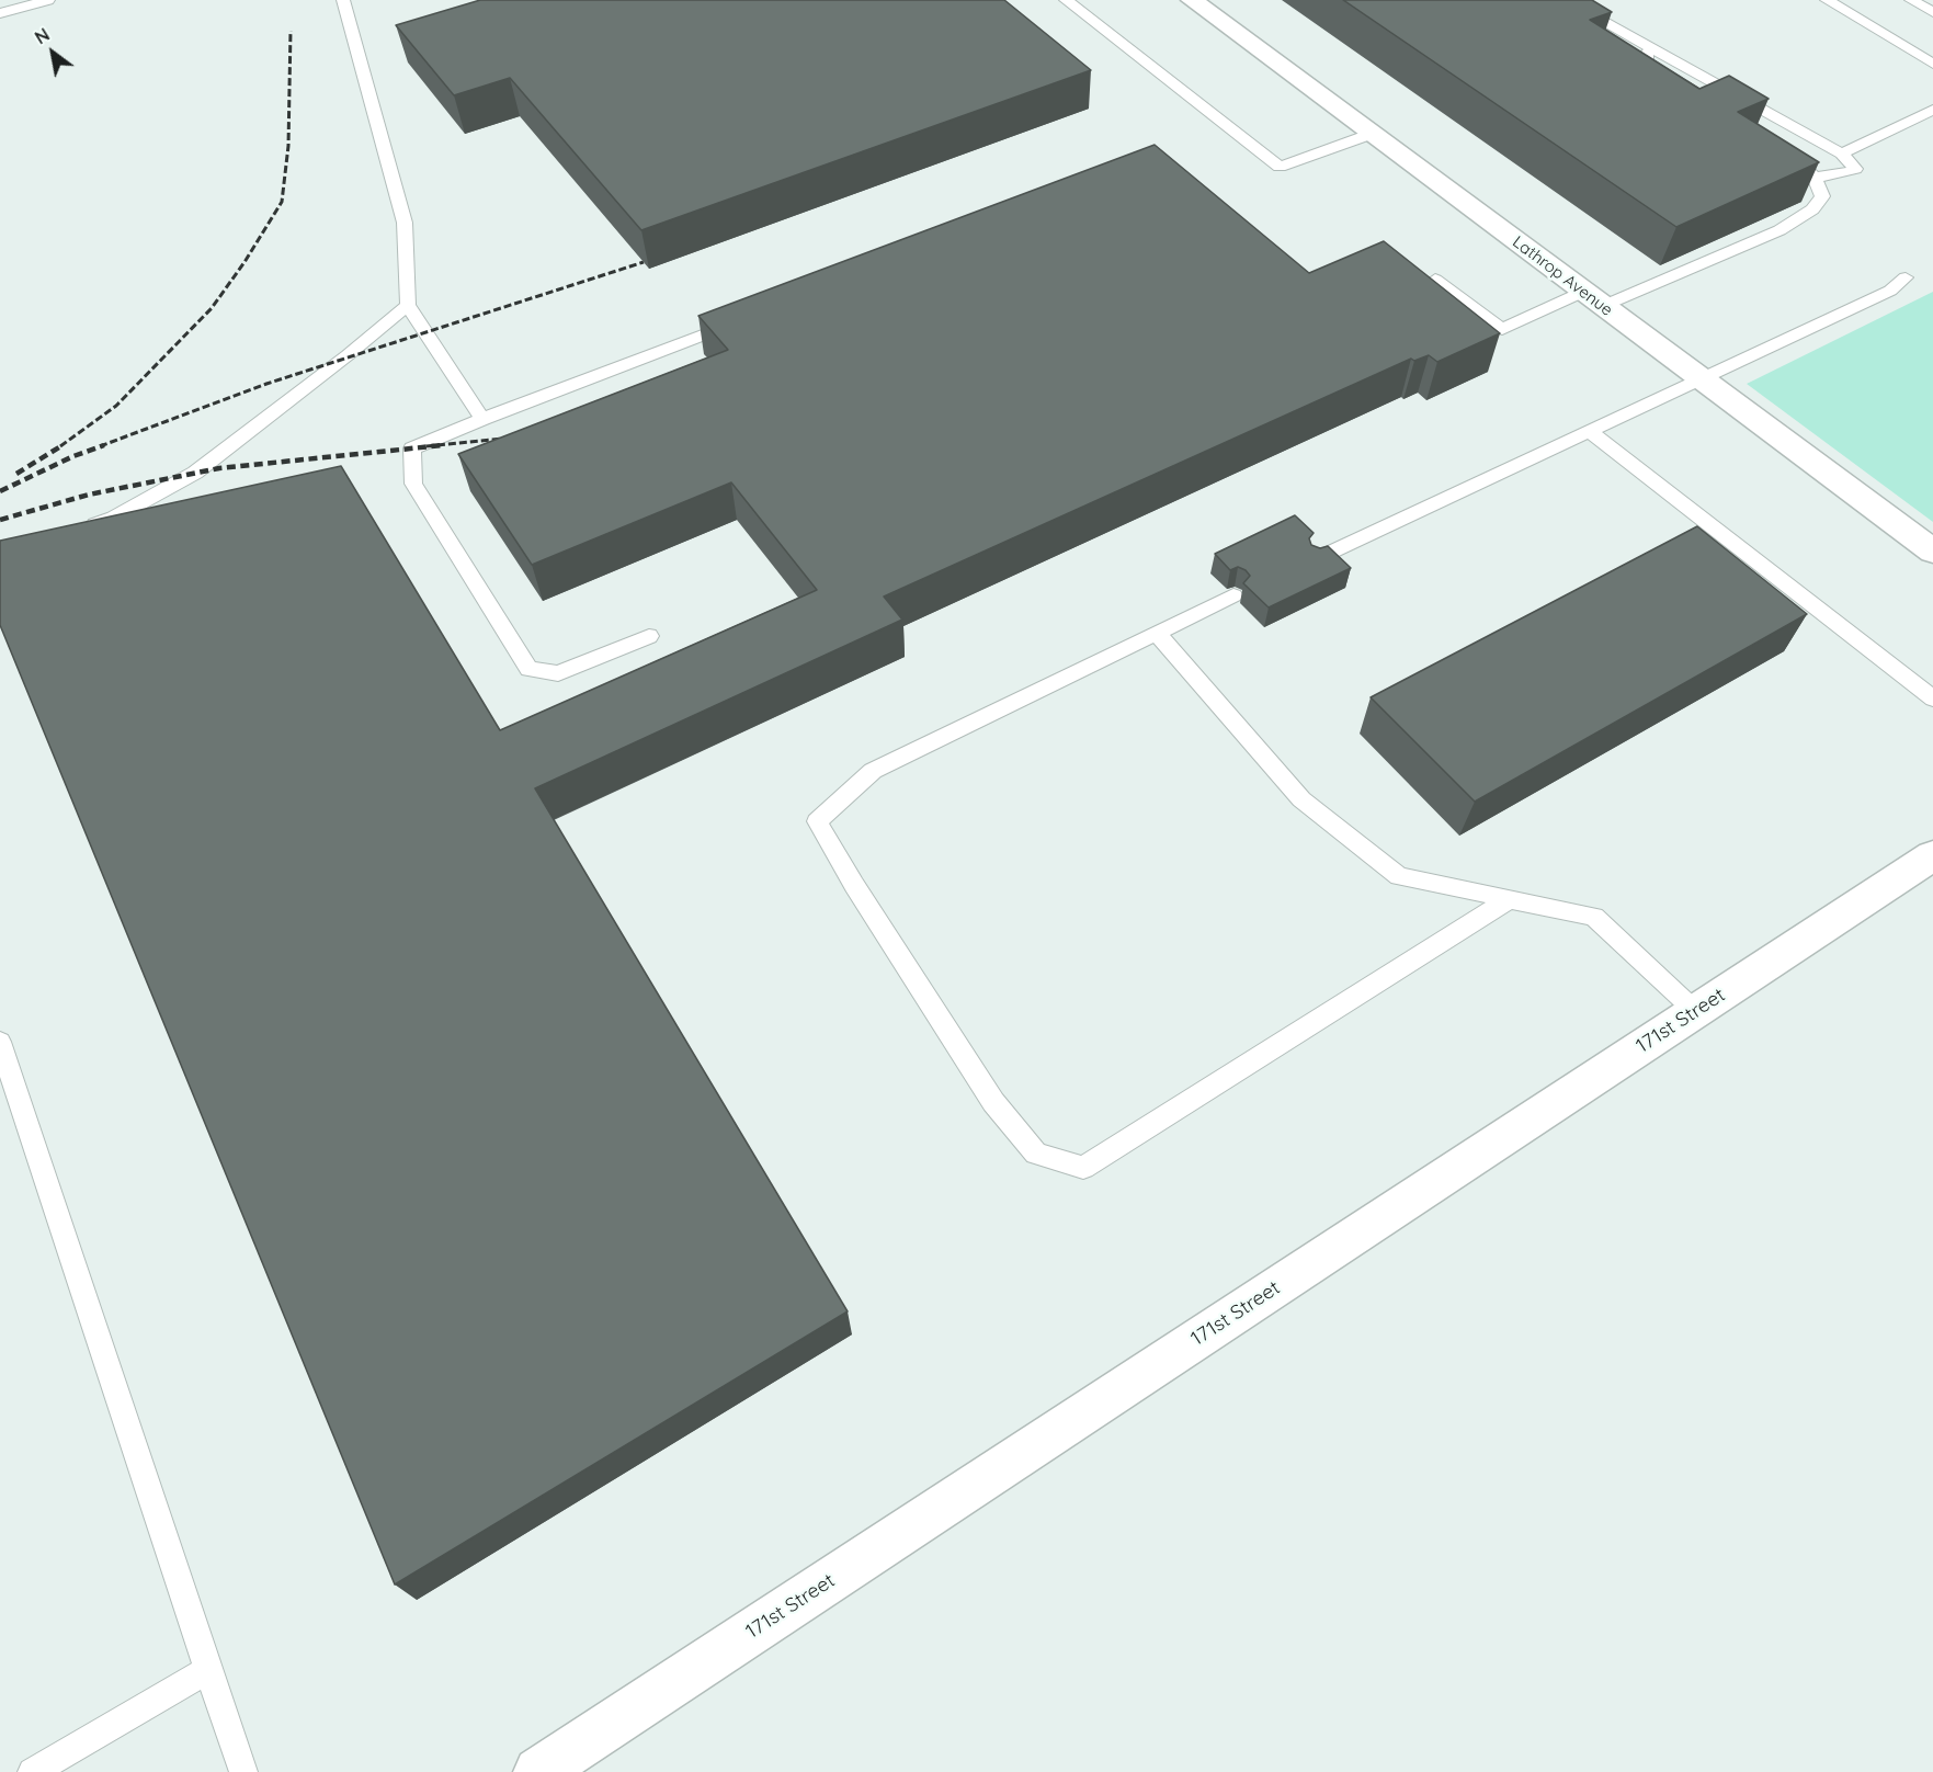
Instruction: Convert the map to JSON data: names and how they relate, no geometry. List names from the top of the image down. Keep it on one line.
{"streets":{"street":["Lathrop Avenue","171st Street"]},"north":"top left"}
